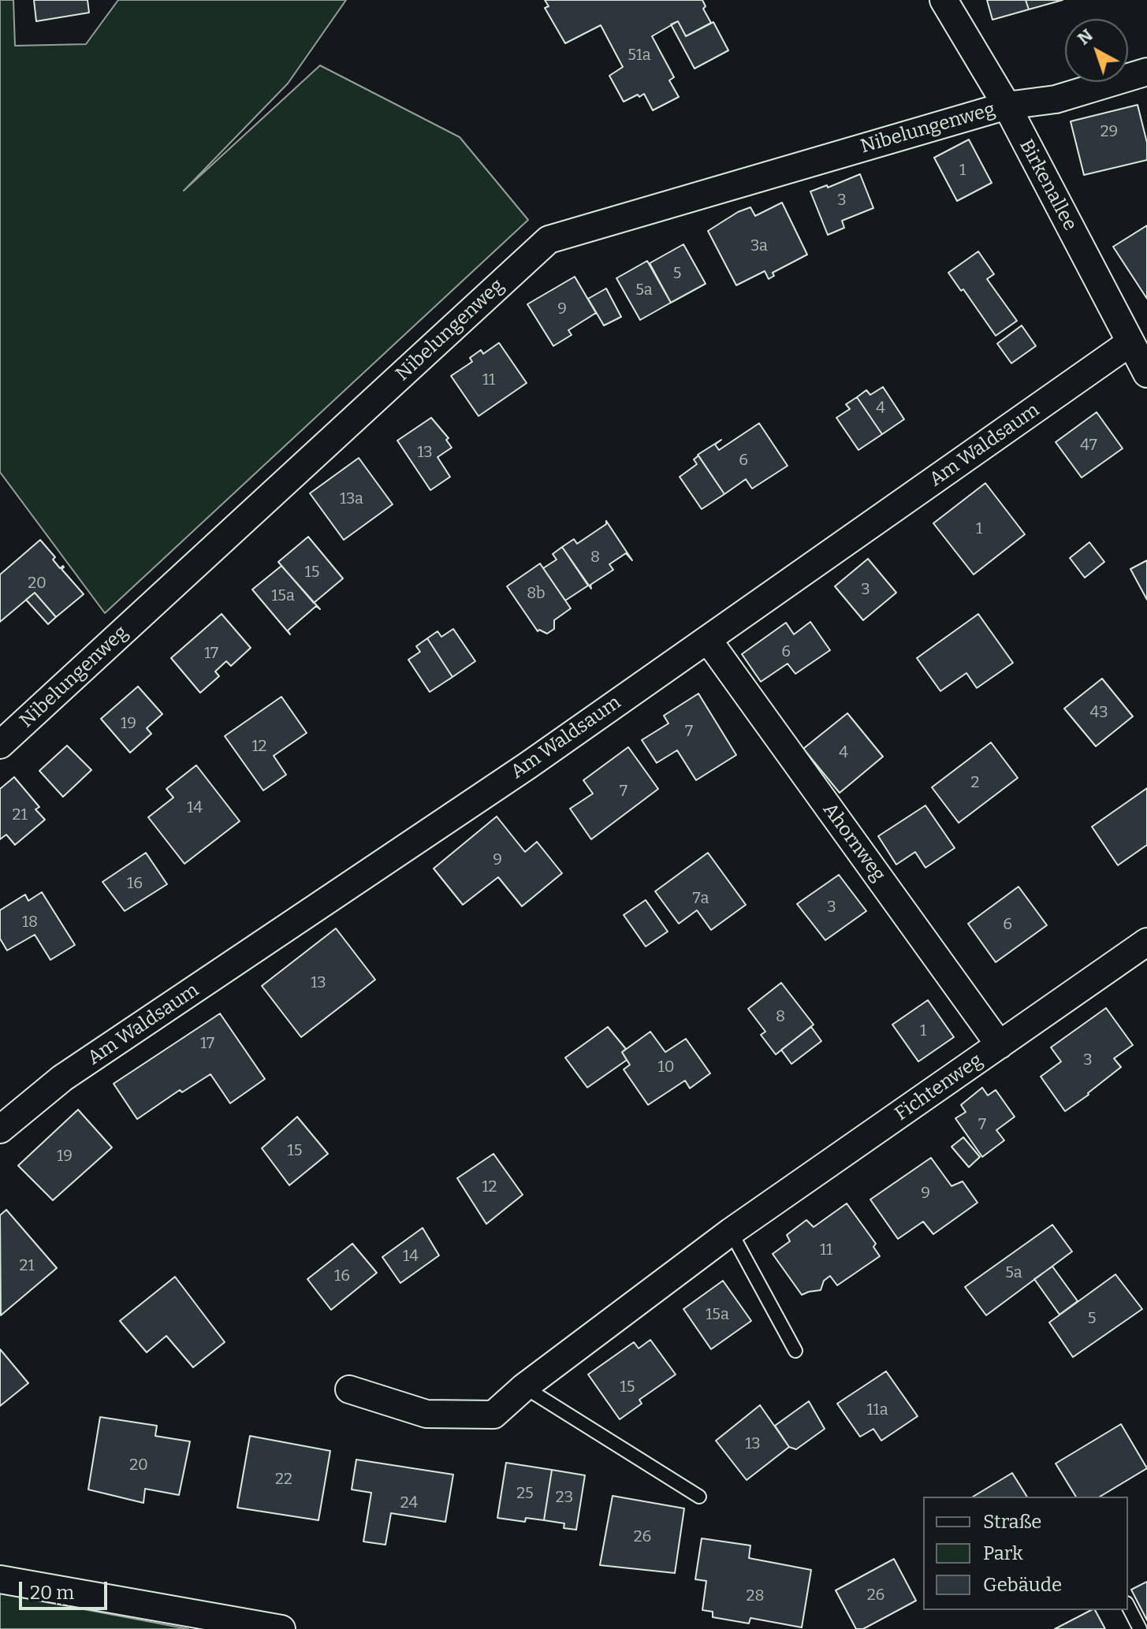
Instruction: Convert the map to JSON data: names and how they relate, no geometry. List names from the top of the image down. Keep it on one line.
{"streets":{"street":["Nibelungenweg","Birkenallee","Am Waldsaum","Ahornweg","Fichtenweg"]},"crossings":[["Nibelungenweg","Birkenallee"],["Birkenallee","Am Waldsaum"],["Am Waldsaum","Ahornweg"],["Ahornweg","Fichtenweg"]],"house_numbers":["51a","29","1","3","3a","5","5a","9","11","4","47","13","6","13a","1","8","15","20","3","8b","15a","6","17","43","19","7","12","4","2","7","14","21","9","16","7a","3","18","6","13","8","1","17","3","10","7","15","19","12","9","11","14","21","5a","16","15a","5","15","11a","13","20","22","25","23","24","26","26","28"],"legend":["Straße","Park","Gebäude"],"scale_bar":"20 m","north":"top left"}
